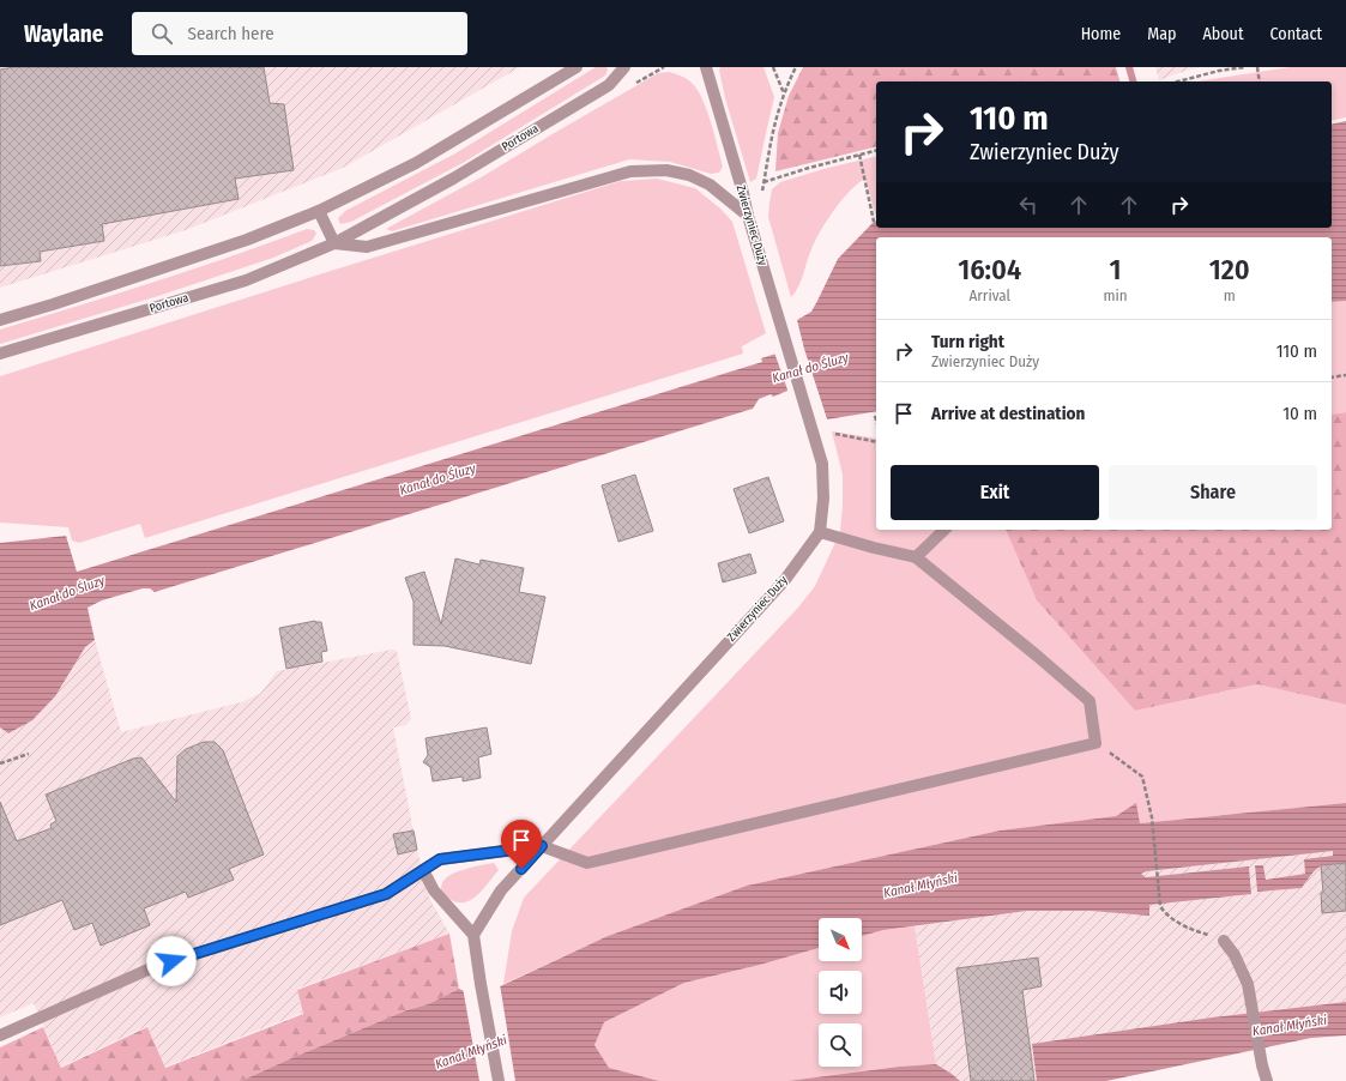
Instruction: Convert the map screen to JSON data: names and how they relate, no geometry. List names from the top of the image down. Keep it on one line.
{"streets":{"street":["Portowa","Zwierzyniec Duży"]},"water":["Kanał do Śluzy","Kanał Młyński"],"north":"bottom right","page":{"header":"Waylane","search":"Search here","nav":["Home","Map","About","Contact"],"turn":["110 m","Zwierzyniec Duży"],"eta":["16:04","Arrival","1","min","120","m"],"list":[{"name":"Turn right","note":"Zwierzyniec Duży","value":"110 m"},{"name":"Arrive at destination","value":"10 m"}],"buttons":["Exit","Share"]}}
